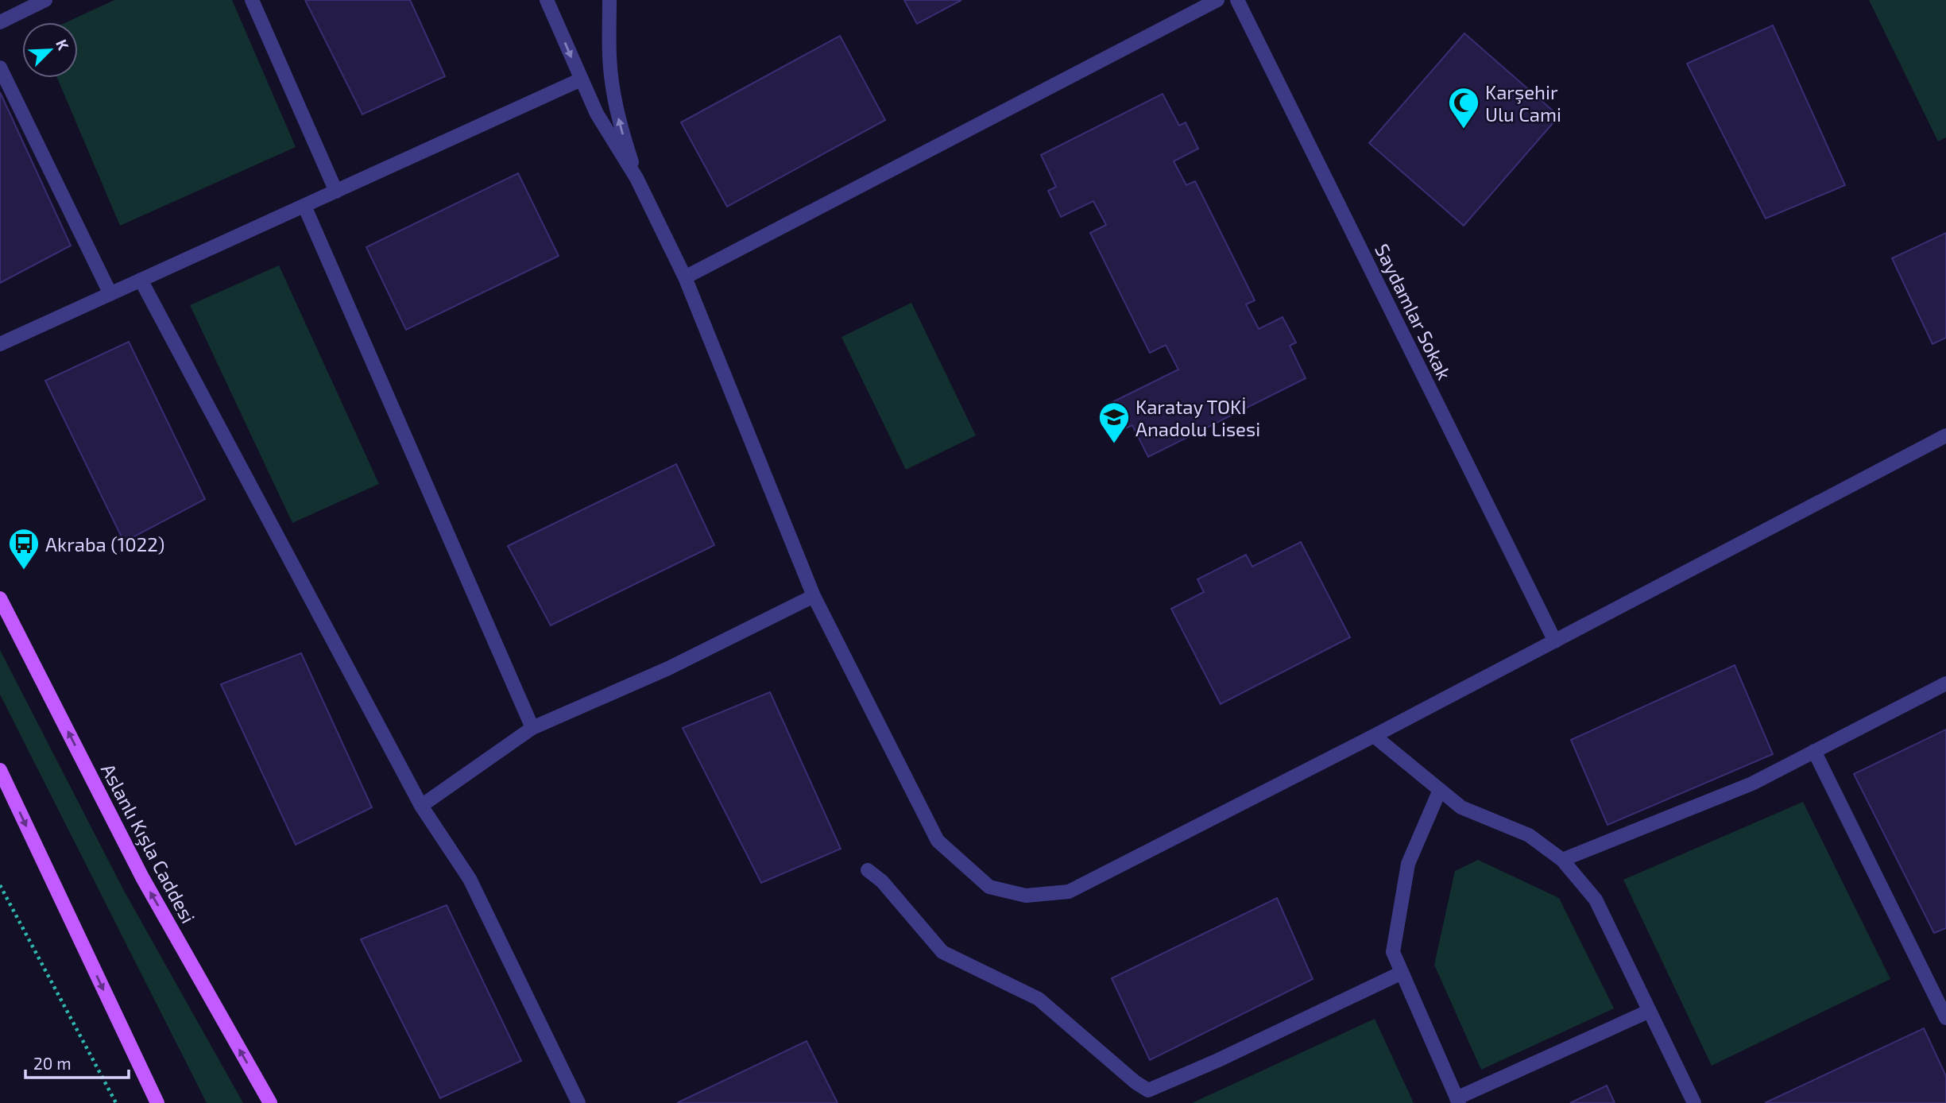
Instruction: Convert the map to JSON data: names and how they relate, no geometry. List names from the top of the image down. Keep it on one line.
{"streets":{"main road":["Aslanlı Kışla Caddesi"],"street":["Saydamlar Sokak"]},"places":{"mosque":["Karşehir Ulu Cami"],"school or university":["Karatay TOKİ Anadolu Lisesi"],"bus stop":["Akraba (1022)"]},"scale_bar":"20 m","north":"top right"}
